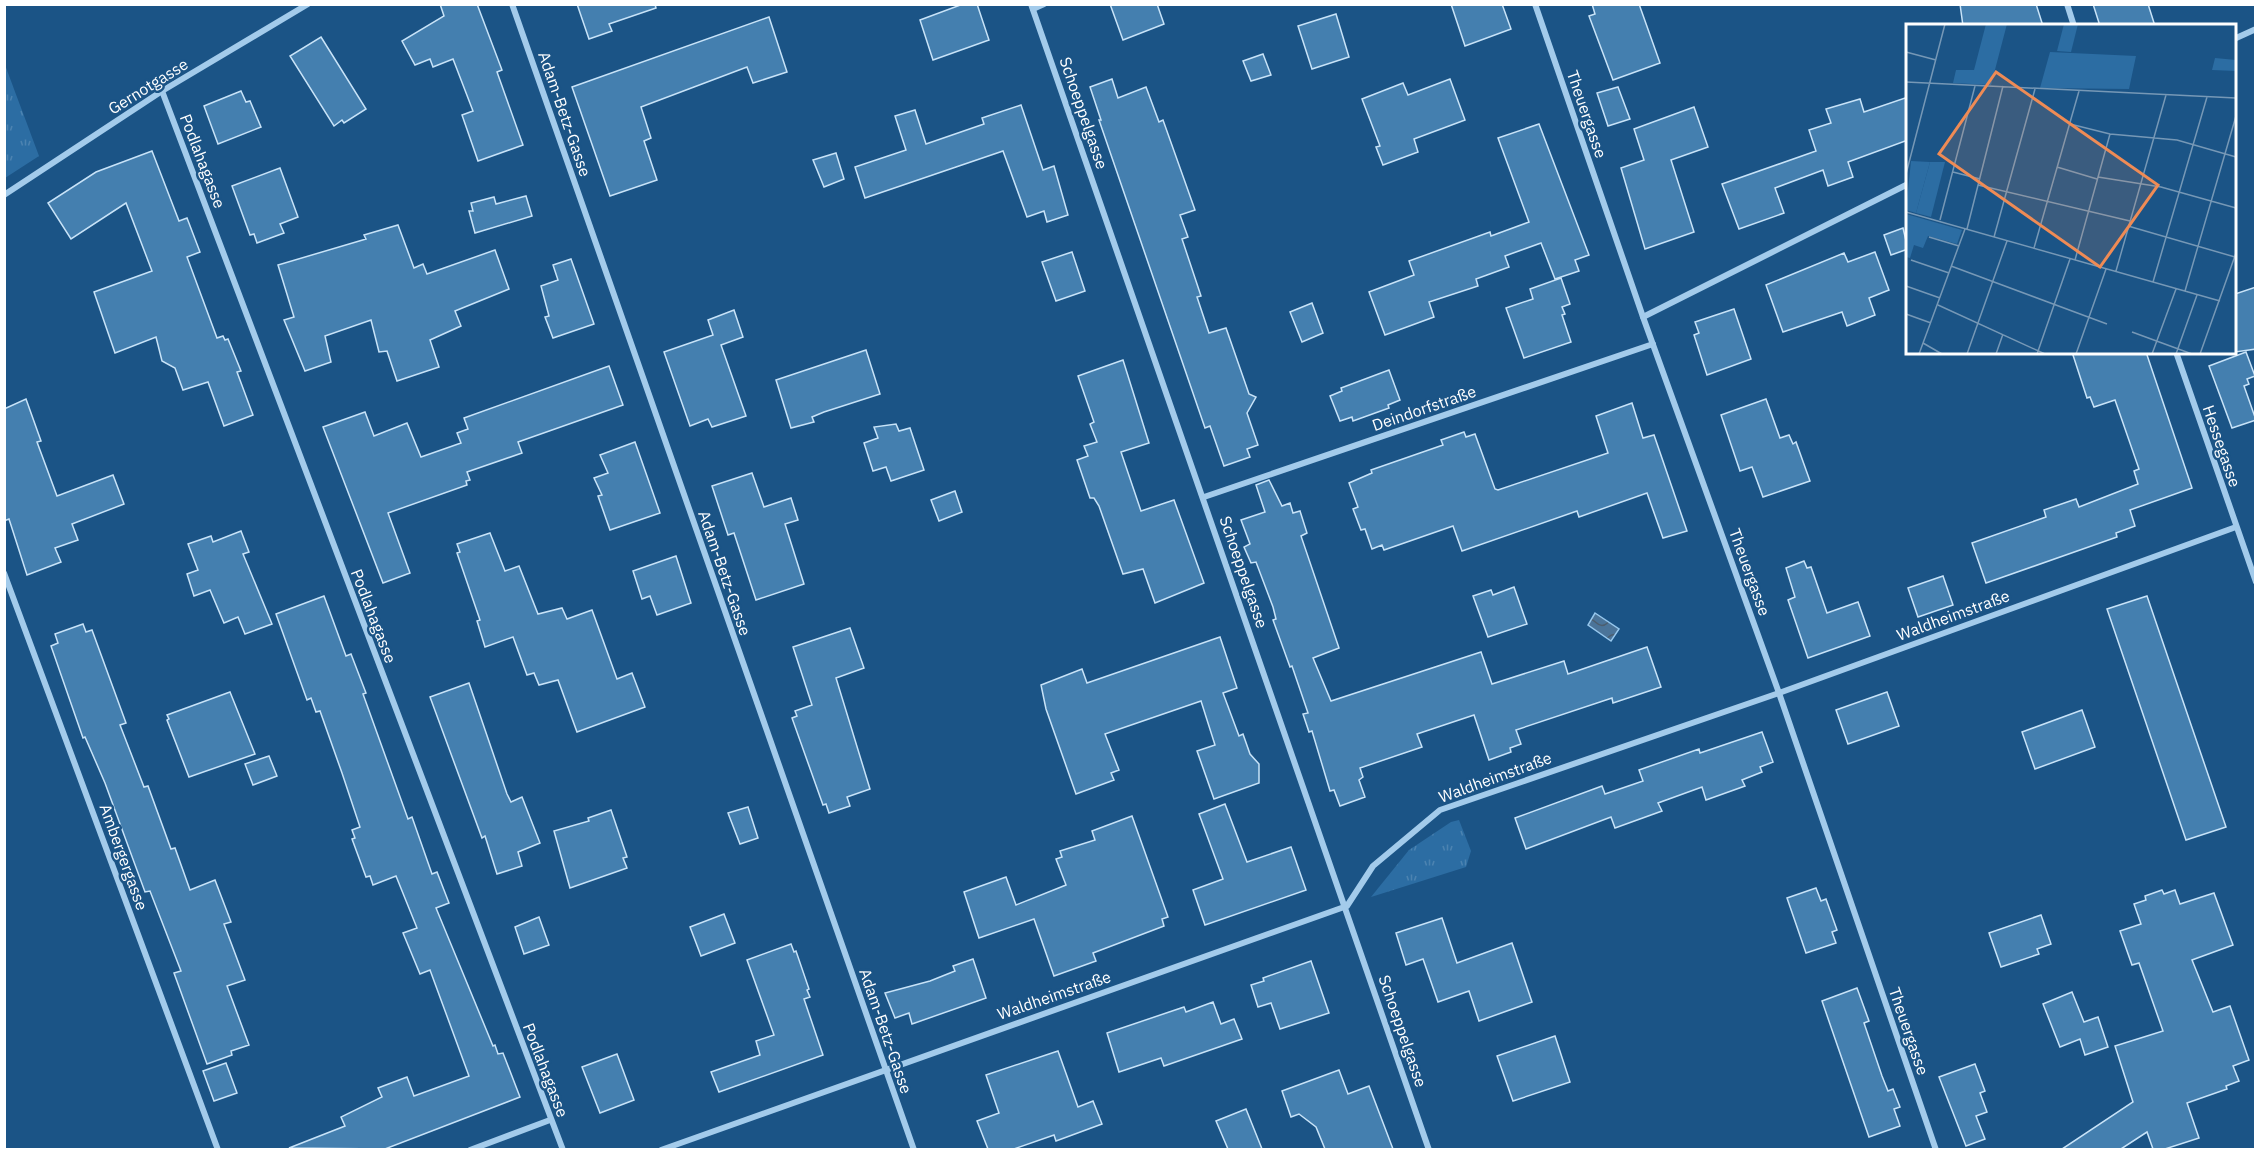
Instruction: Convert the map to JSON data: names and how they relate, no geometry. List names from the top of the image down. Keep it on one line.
{"streets":{"street":["Gernotgasse","Schoeppelgasse","Adam-Betz-Gasse","Theuergasse","Podlahagasse","Deindorfstraße","Hessegasse","Waldheimstraße","Ambergergasse"]},"crossings":[["Gernotgasse","Podlahagasse"],["Schoeppelgasse","Deindorfstraße"],["Schoeppelgasse","Waldheimstraße"],["Adam-Betz-Gasse","Waldheimstraße"],["Theuergasse","Deindorfstraße"],["Theuergasse","Waldheimstraße"],["Hessegasse","Waldheimstraße"]]}
